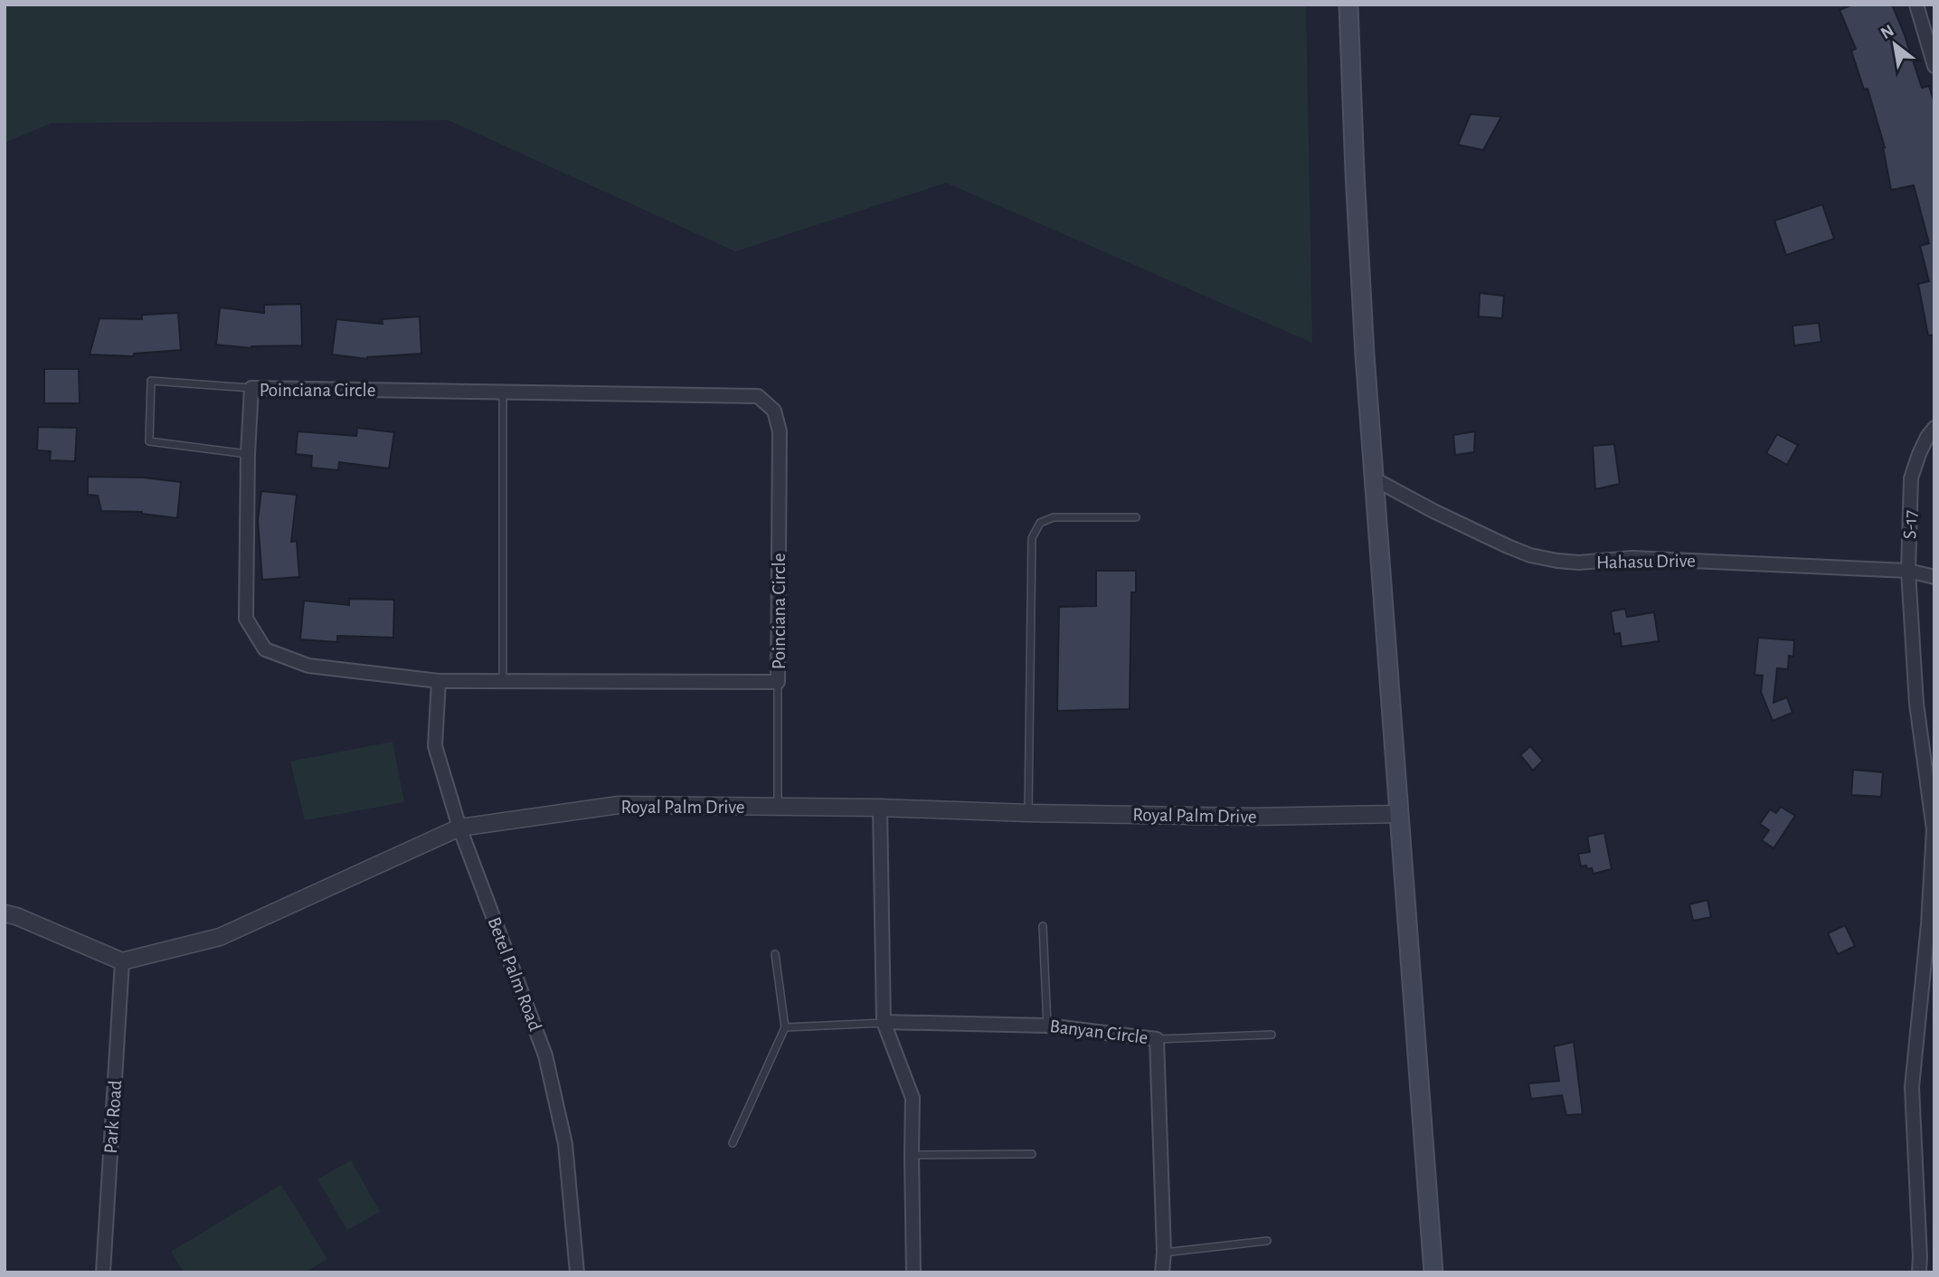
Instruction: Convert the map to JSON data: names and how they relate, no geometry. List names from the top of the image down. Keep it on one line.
{"streets":{"street":["Poinciana Circle","S-17","Hahasu Drive","Royal Palm Drive","Betel Palm Road","Banyan Circle","Park Road"]},"crossings":[["Poinciana Circle","Betel Palm Road"],["S-17","Hahasu Drive"],["Royal Palm Drive","Betel Palm Road"],["Royal Palm Drive","Park Road"]],"north":"top left"}
